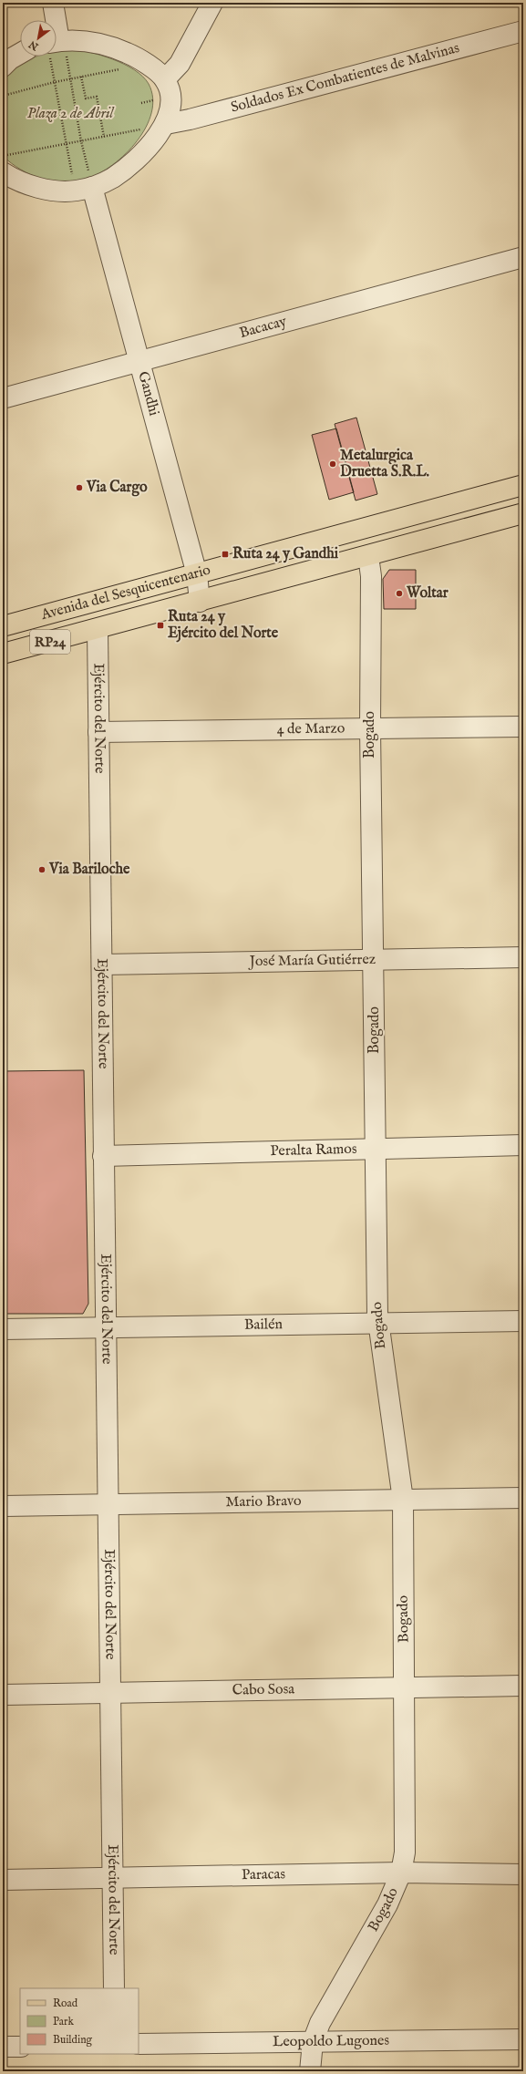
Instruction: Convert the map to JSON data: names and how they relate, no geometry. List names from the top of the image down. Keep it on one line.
{"streets":{"main road":["Avenida del Sesquicentenario","RP24"],"street":["Soldados Ex Combatientes de Malvinas","Bacacay","Gandhi","Ejército del Norte","4 de Marzo","Bogado","José María Gutiérrez","Peralta Ramos","Bailén","Mario Bravo","Cabo Sosa","Paracas","Leopoldo Lugones"]},"crossings":[["Bacacay","Gandhi"],["Gandhi","Avenida del Sesquicentenario"],["Avenida del Sesquicentenario","Ejército del Norte"],["Avenida del Sesquicentenario","Bogado"],["Ejército del Norte","4 de Marzo"],["Ejército del Norte","José María Gutiérrez"],["Ejército del Norte","Peralta Ramos"],["Ejército del Norte","Bailén"],["Ejército del Norte","Mario Bravo"],["Ejército del Norte","Cabo Sosa"],["Ejército del Norte","Paracas"],["4 de Marzo","Bogado"],["Bogado","José María Gutiérrez"],["Bogado","Peralta Ramos"],["Bogado","Bailén"],["Bogado","Mario Bravo"],["Bogado","Cabo Sosa"],["Bogado","Paracas"],["Bogado","Leopoldo Lugones"]],"parks":["Plaza 2 de Abril"],"places":{"other":["Metalurgica Druetta S.R.L.","Via Cargo","Woltar","Via Bariloche"],"transit":["Ruta 24 y Gandhi","Ruta 24 y Ejército del Norte"]},"legend":["Road","Park","Building"],"north":"bottom left"}
